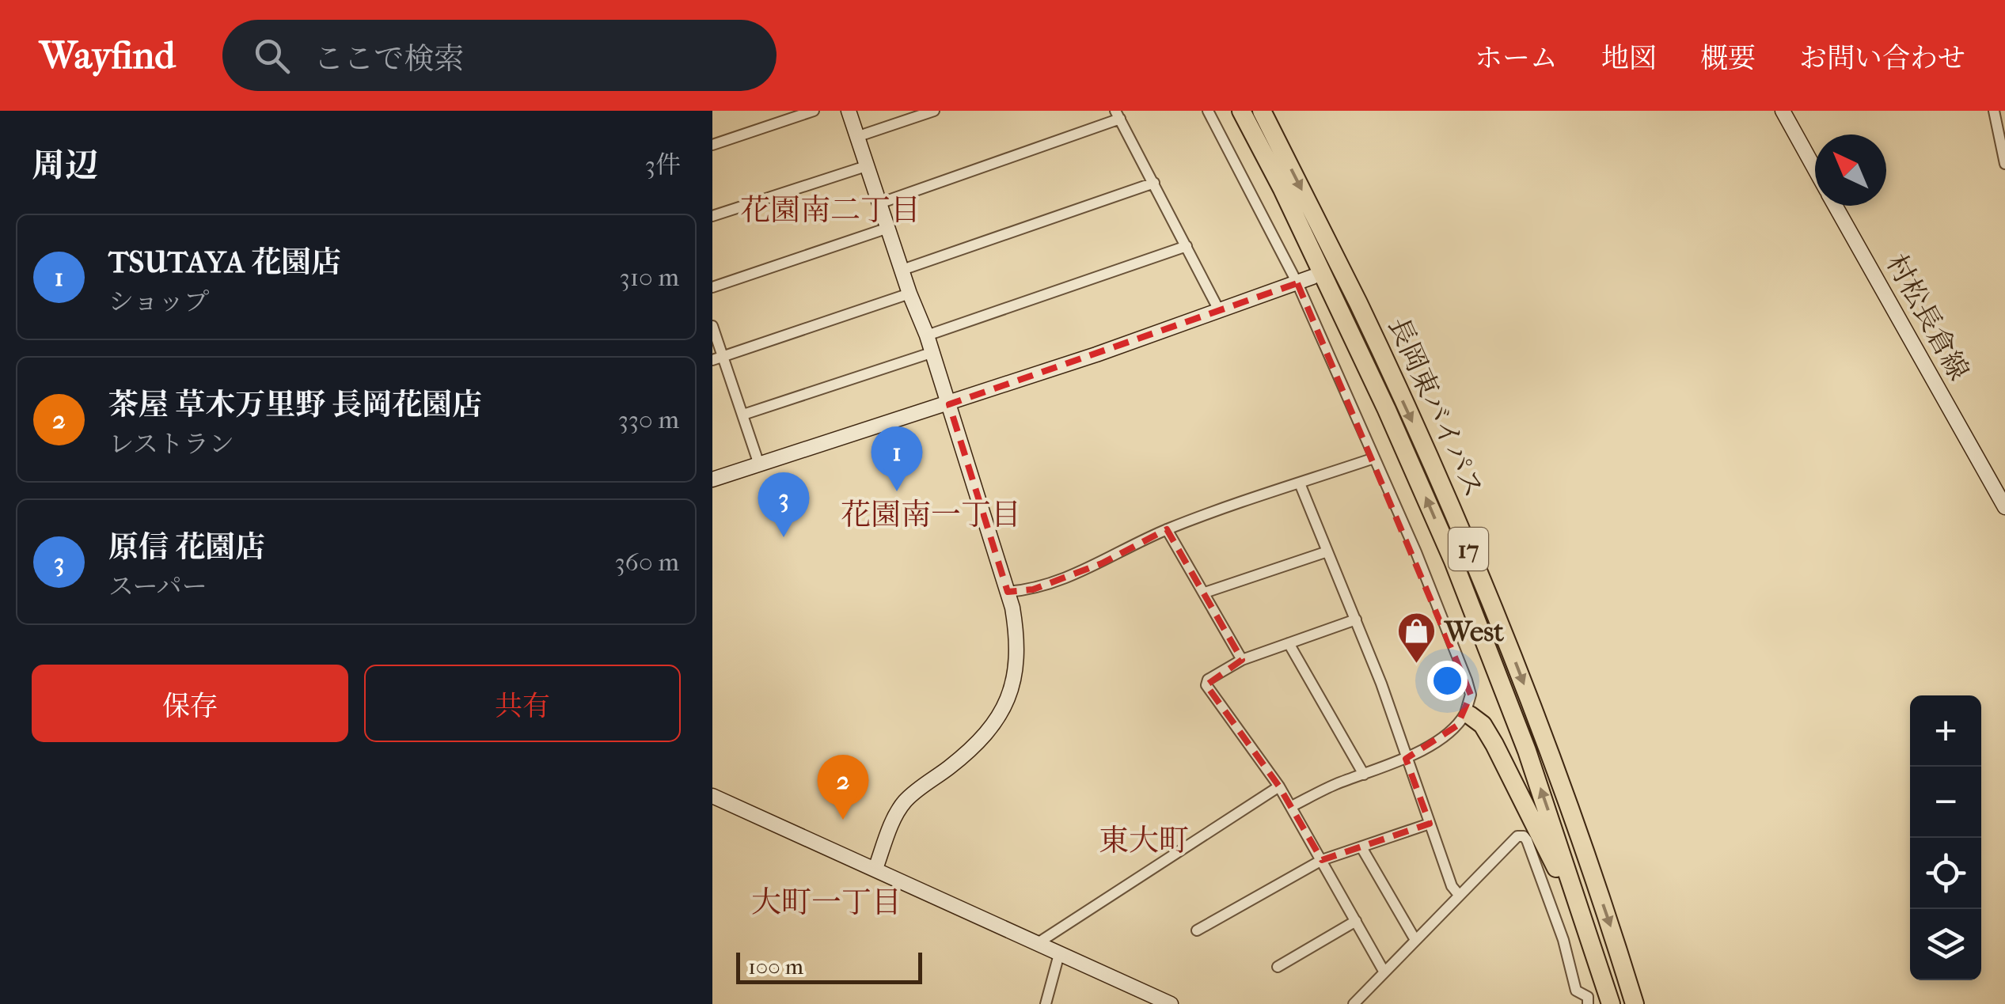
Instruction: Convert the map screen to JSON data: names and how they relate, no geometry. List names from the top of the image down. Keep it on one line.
{"streets":{"highway":["長岡東バイパス","17"],"street":["村松長倉線"]},"districts":["花園南二丁目","花園南一丁目","東大町","大町一丁目"],"places":{"shop":["West"]},"scale_bar":"100 m","north":"top left","page":{"header":"Wayfind","search":"ここで検索","nav":["ホーム","地図","概要","お問い合わせ"],"heading":["周辺","3件"],"list":[{"mark":"1","name":"TSUTAYA 花園店","note":"ショップ","value":"310 m"},{"mark":"2","name":"茶屋 草木万里野 長岡花園店","note":"レストラン","value":"330 m"},{"mark":"3","name":"原信 花園店","note":"スーパー","value":"360 m"}],"pins":["1","3","2"],"buttons":["保存","共有"],"map_buttons":["+","−"],"scale":"100 m"}}
